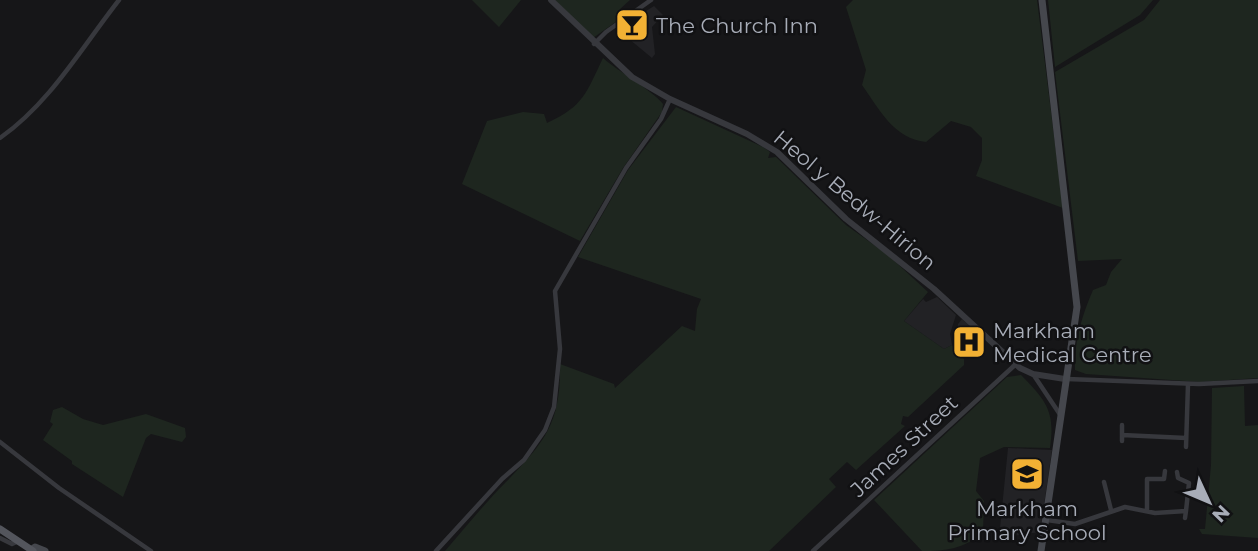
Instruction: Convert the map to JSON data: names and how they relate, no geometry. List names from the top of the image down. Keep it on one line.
{"streets":{"street":["Heol y Bedw-Hirion","James Street"]},"crossings":[["Heol y Bedw-Hirion","James Street"]],"places":{"bar":["The Church Inn"],"hospital":["Markham Medical Centre"],"school or university":["Markham Primary School"]},"north":"bottom right"}
